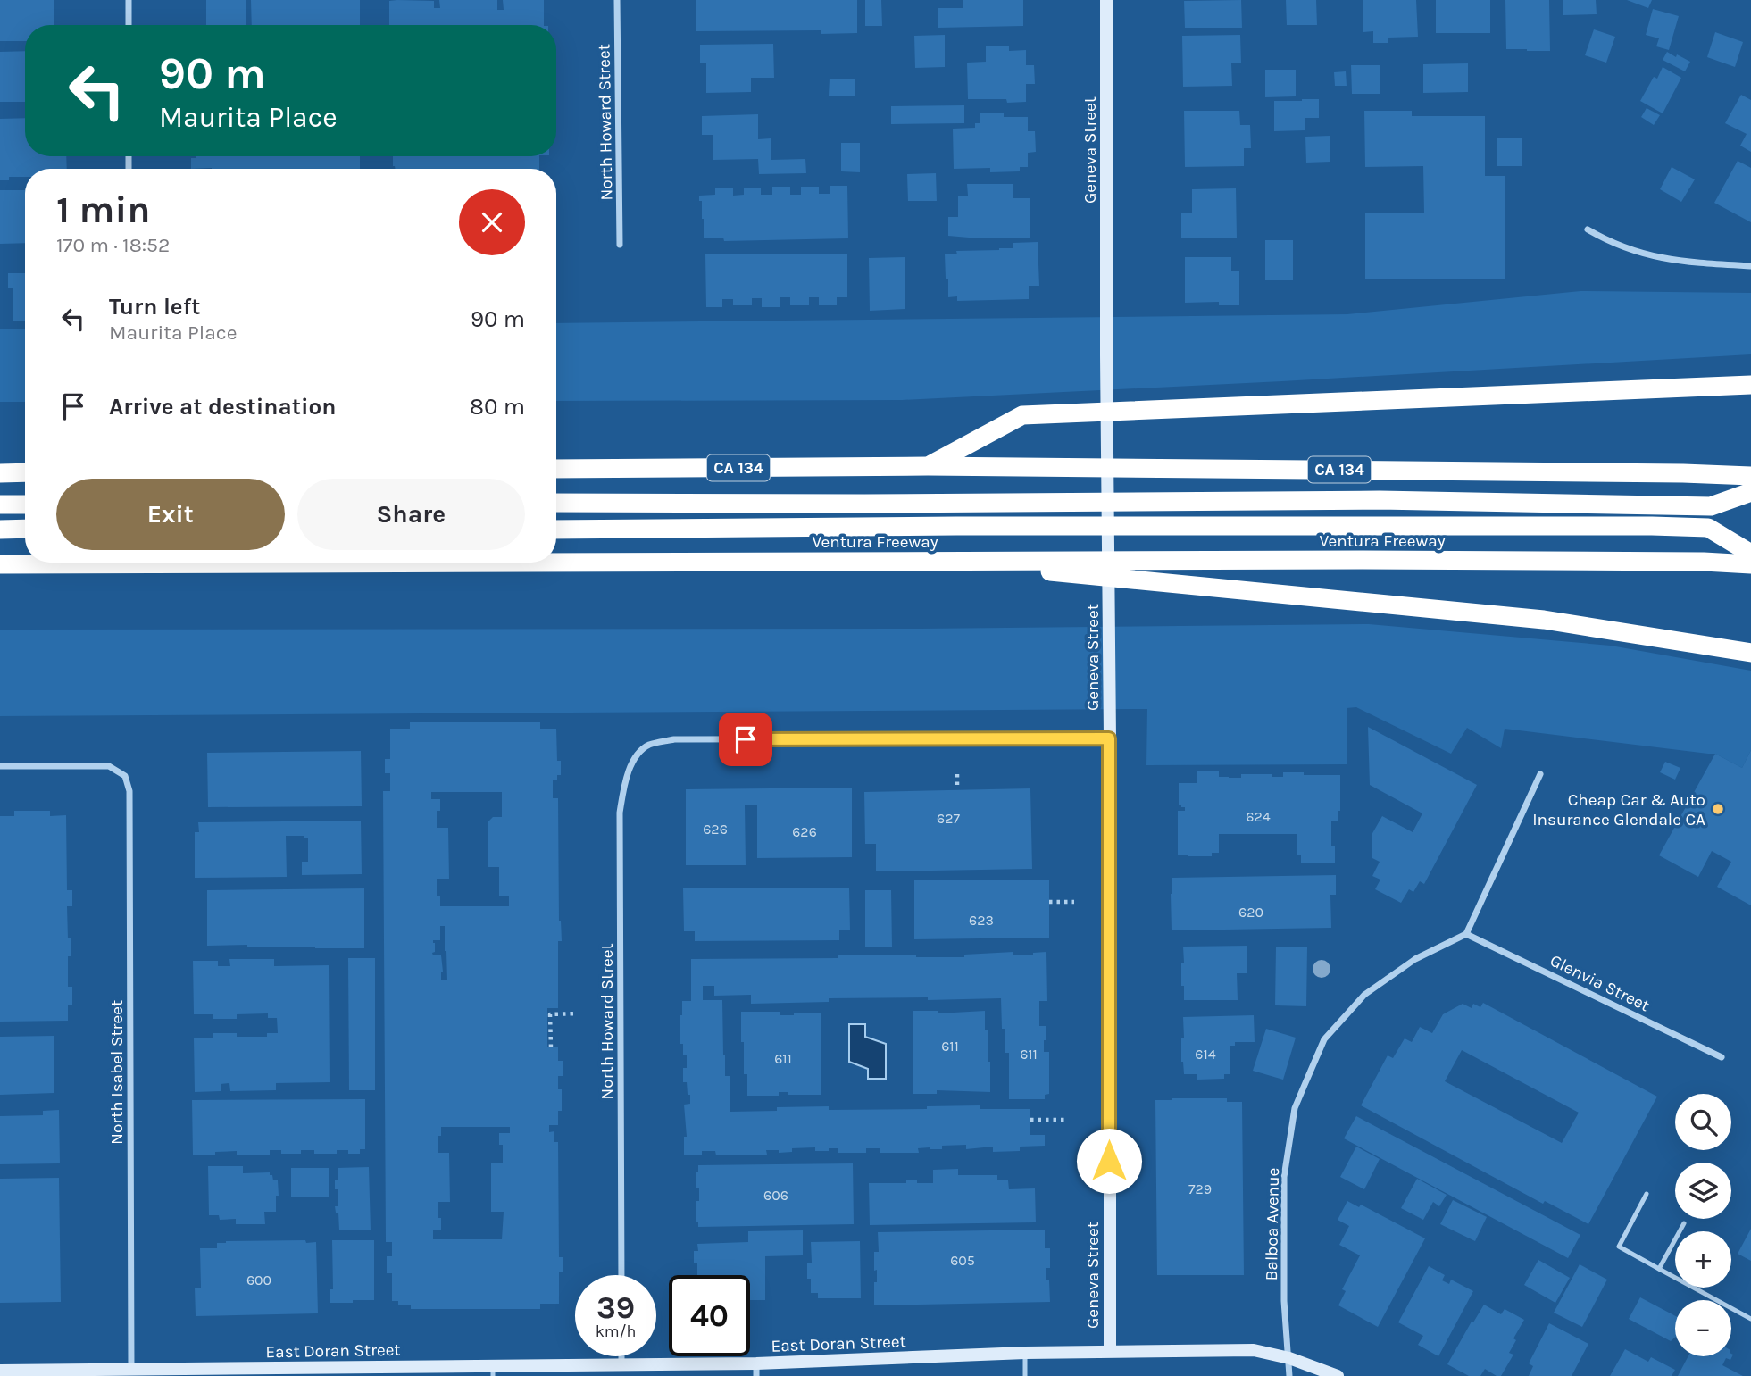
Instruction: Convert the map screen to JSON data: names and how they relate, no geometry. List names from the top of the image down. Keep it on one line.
{"streets":{"highway":["CA 134","Ventura Freeway"],"street":["North Howard Street","Geneva Street","Glenvia Street","North Isabel Street","Balboa Avenue","East Doran Street"]},"crossings":[["North Howard Street","Geneva Street"],["Geneva Street","East Doran Street"],["Glenvia Street","Balboa Avenue"],["North Isabel Street","East Doran Street"],["Balboa Avenue","East Doran Street"]],"places":["Cheap Car & Auto Insurance Glendale CA"],"house_numbers":["624","627","626","626","620","623","611","611","614","611","729","606","605","600"],"page":{"turn":["90 m","Maurita Place"],"heading":["1 min","170 m · 18:52"],"list":[{"name":"Turn left","note":"Maurita Place","value":"90 m"},{"name":"Arrive at destination","value":"80 m"}],"buttons":["Exit","Share"],"map_buttons":["+","−"],"speed":"39 km/h","limit":"40"}}
